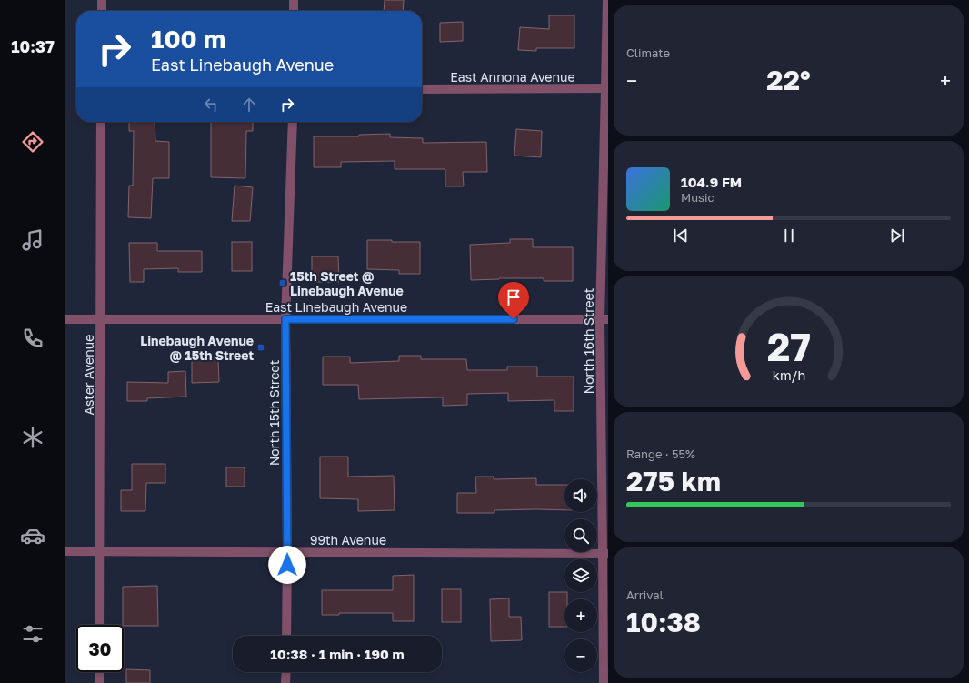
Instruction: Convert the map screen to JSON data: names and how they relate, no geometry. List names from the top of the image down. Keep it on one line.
{"streets":{"street":["East Annona Avenue","East Linebaugh Avenue","North 16th Street","Aster Avenue","North 15th Street","99th Avenue"]},"crossings":[["East Annona Avenue","North 16th Street"],["East Linebaugh Avenue","North 16th Street"],["East Linebaugh Avenue","Aster Avenue"],["East Linebaugh Avenue","North 15th Street"],["North 16th Street","99th Avenue"],["Aster Avenue","99th Avenue"],["North 15th Street","99th Avenue"]],"places":{"transit":["15th Street @ Linebaugh Avenue","Linebaugh Avenue @ 15th Street"]},"page":{"tabs":"10:37","tile":["Climate",["Range · 55%","275 km"],["Arrival","10:38"]],"turn":["100 m","East Linebaugh Avenue"],"heat":["−","22°","+"],"song":["104.9 FM","Music"],"map_buttons":["+","−"],"limit":"30","trip":"10:38 · 1 min · 190 m","gauge":["27","km/h"]}}
